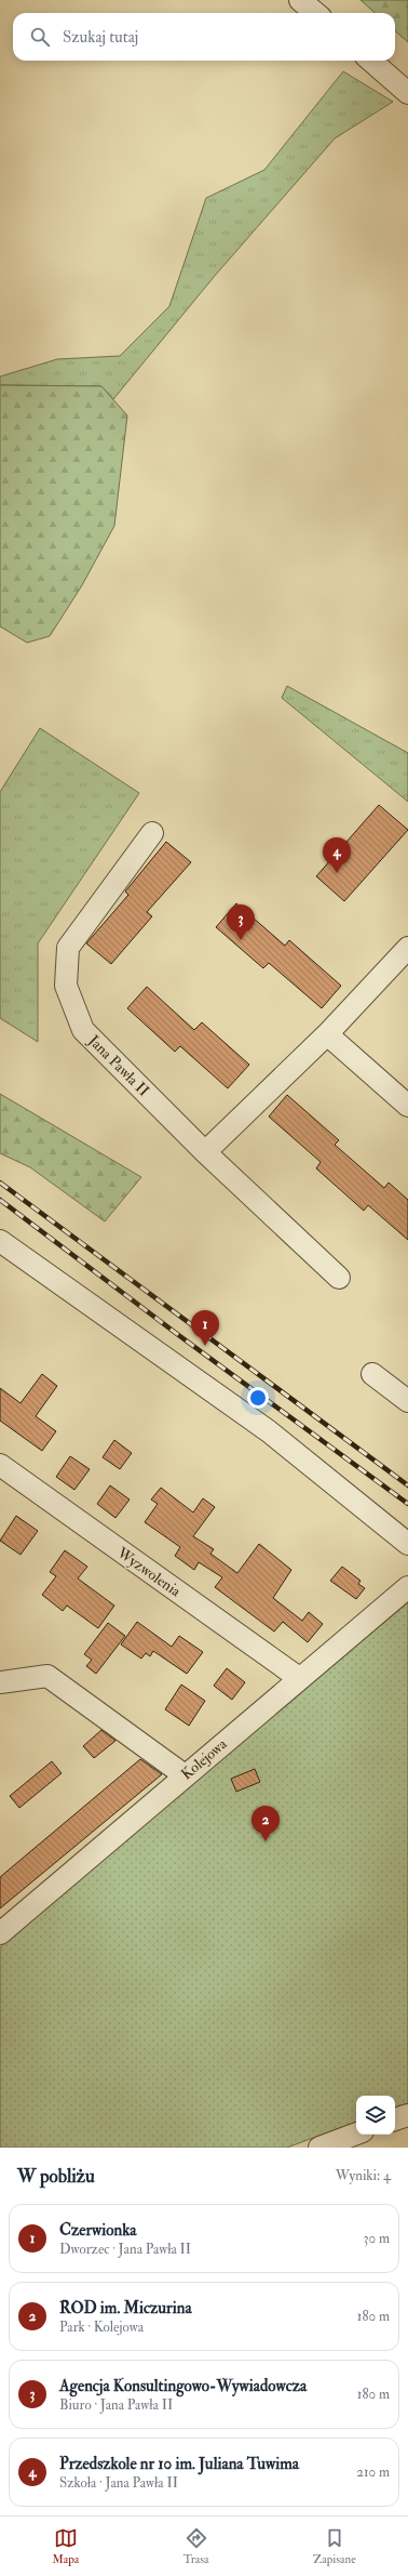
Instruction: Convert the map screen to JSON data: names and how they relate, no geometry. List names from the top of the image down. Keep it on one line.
{"streets":{"street":["Jana Pawła II","Wyzwolenia","Kolejowa"]},"crossings":[["Wyzwolenia","Kolejowa"]],"page":{"search":"Szukaj tutaj","pins":["4","3","1","2"],"heading":["W pobliżu","Wyniki: 4"],"list":[{"mark":"1","name":"Czerwionka","note":"Dworzec · Jana Pawła II","value":"30 m"},{"mark":"2","name":"ROD im. Miczurina","note":"Park · Kolejowa","value":"180 m"},{"mark":"3","name":"Agencja Konsultingowo-Wywiadowcza","note":"Biuro · Jana Pawła II","value":"180 m"},{"mark":"4","name":"Przedszkole nr 10 im. Juliana Tuwima","note":"Szkoła · Jana Pawła II","value":"210 m"}],"nav":["Mapa","Trasa","Zapisane"]}}
